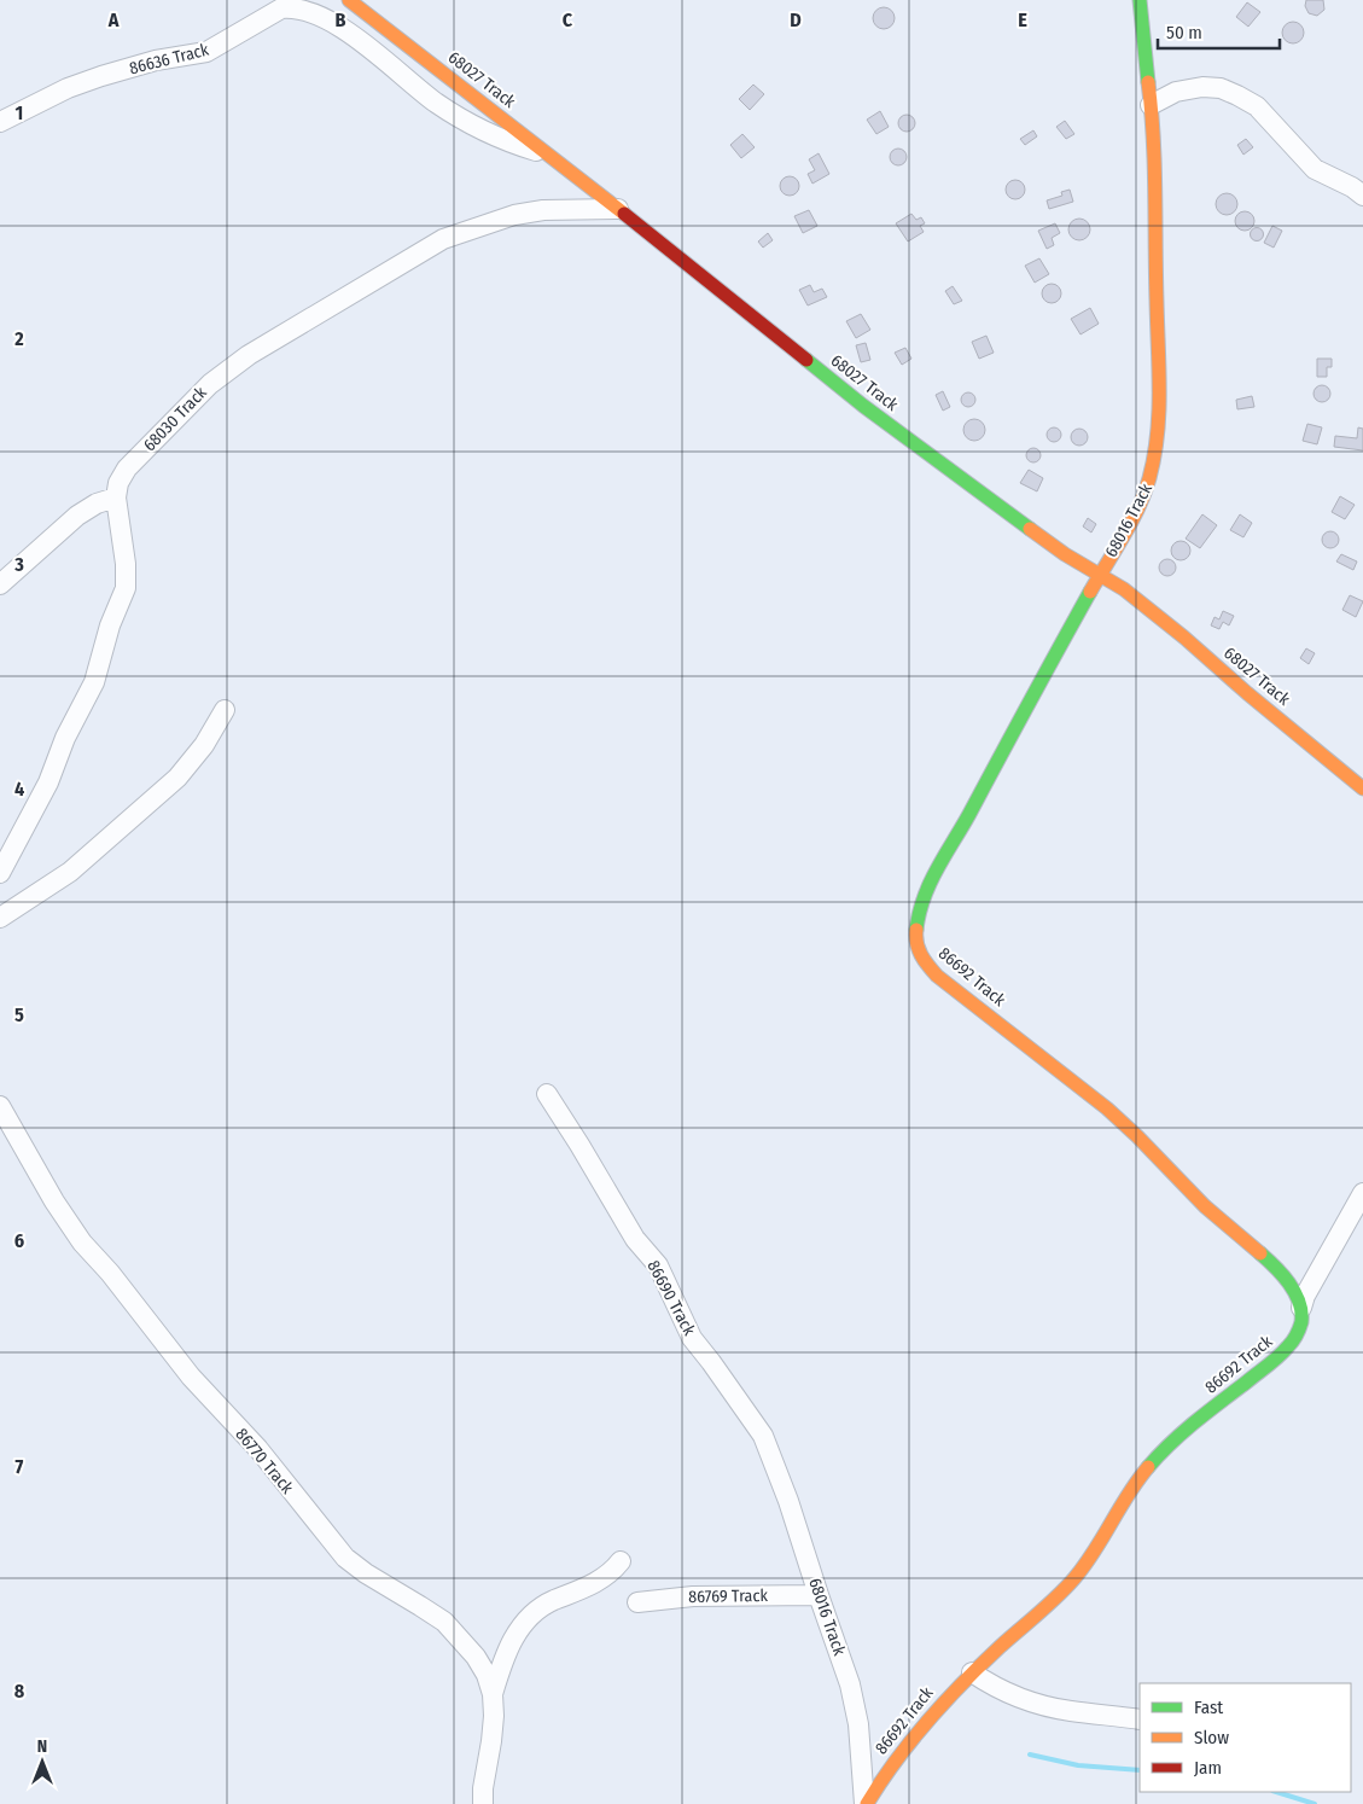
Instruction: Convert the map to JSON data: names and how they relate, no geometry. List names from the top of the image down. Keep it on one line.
{"streets":{"street":["86636 Track","68027 Track","68030 Track","68016 Track","86692 Track","86690 Track","86770 Track","86769 Track"]},"crossings":[["86636 Track","68027 Track"],["68027 Track","68030 Track"],["68027 Track","68016 Track"],["68016 Track","86692 Track"],["68016 Track","86690 Track"],["68016 Track","86769 Track"]],"legend":["Fast","Slow","Jam"],"scale_bar":"50 m","north":"top","grid":{"columns":["A","B","C","D","E"],"rows":["1","2","3","4","5","6","7","8"]}}
